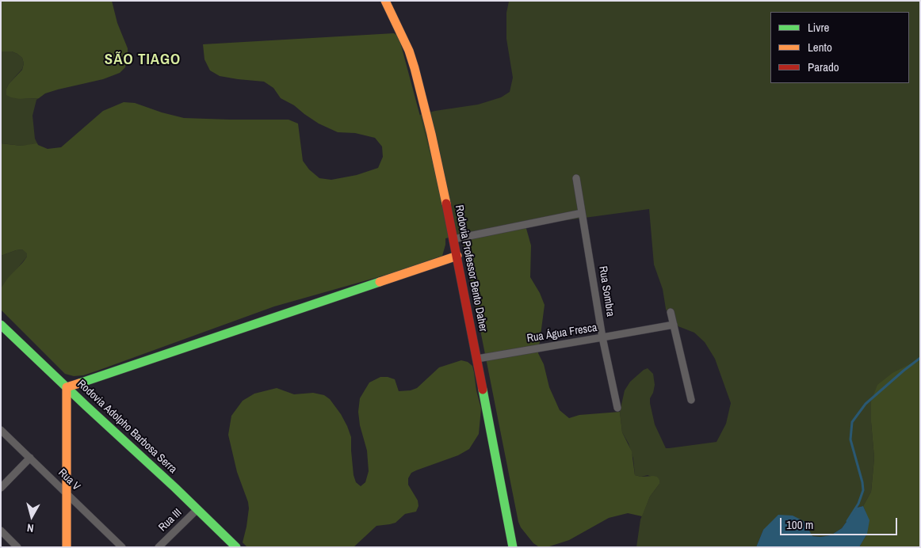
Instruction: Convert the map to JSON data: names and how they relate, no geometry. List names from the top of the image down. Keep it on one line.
{"streets":{"street":["Rodovia Professor Bento Daher","Rua Sombra","Rua Água Fresca","Rodovia Adolpho Barbosa Serra","Rua V","Rua III"]},"crossings":[["Rodovia Professor Bento Daher","Rua Água Fresca"],["Rua Sombra","Rua Água Fresca"],["Rodovia Adolpho Barbosa Serra","Rua III"]],"districts":["SÃO TIAGO"],"legend":["Livre","Lento","Parado"],"scale_bar":"100 m","north":"bottom"}
